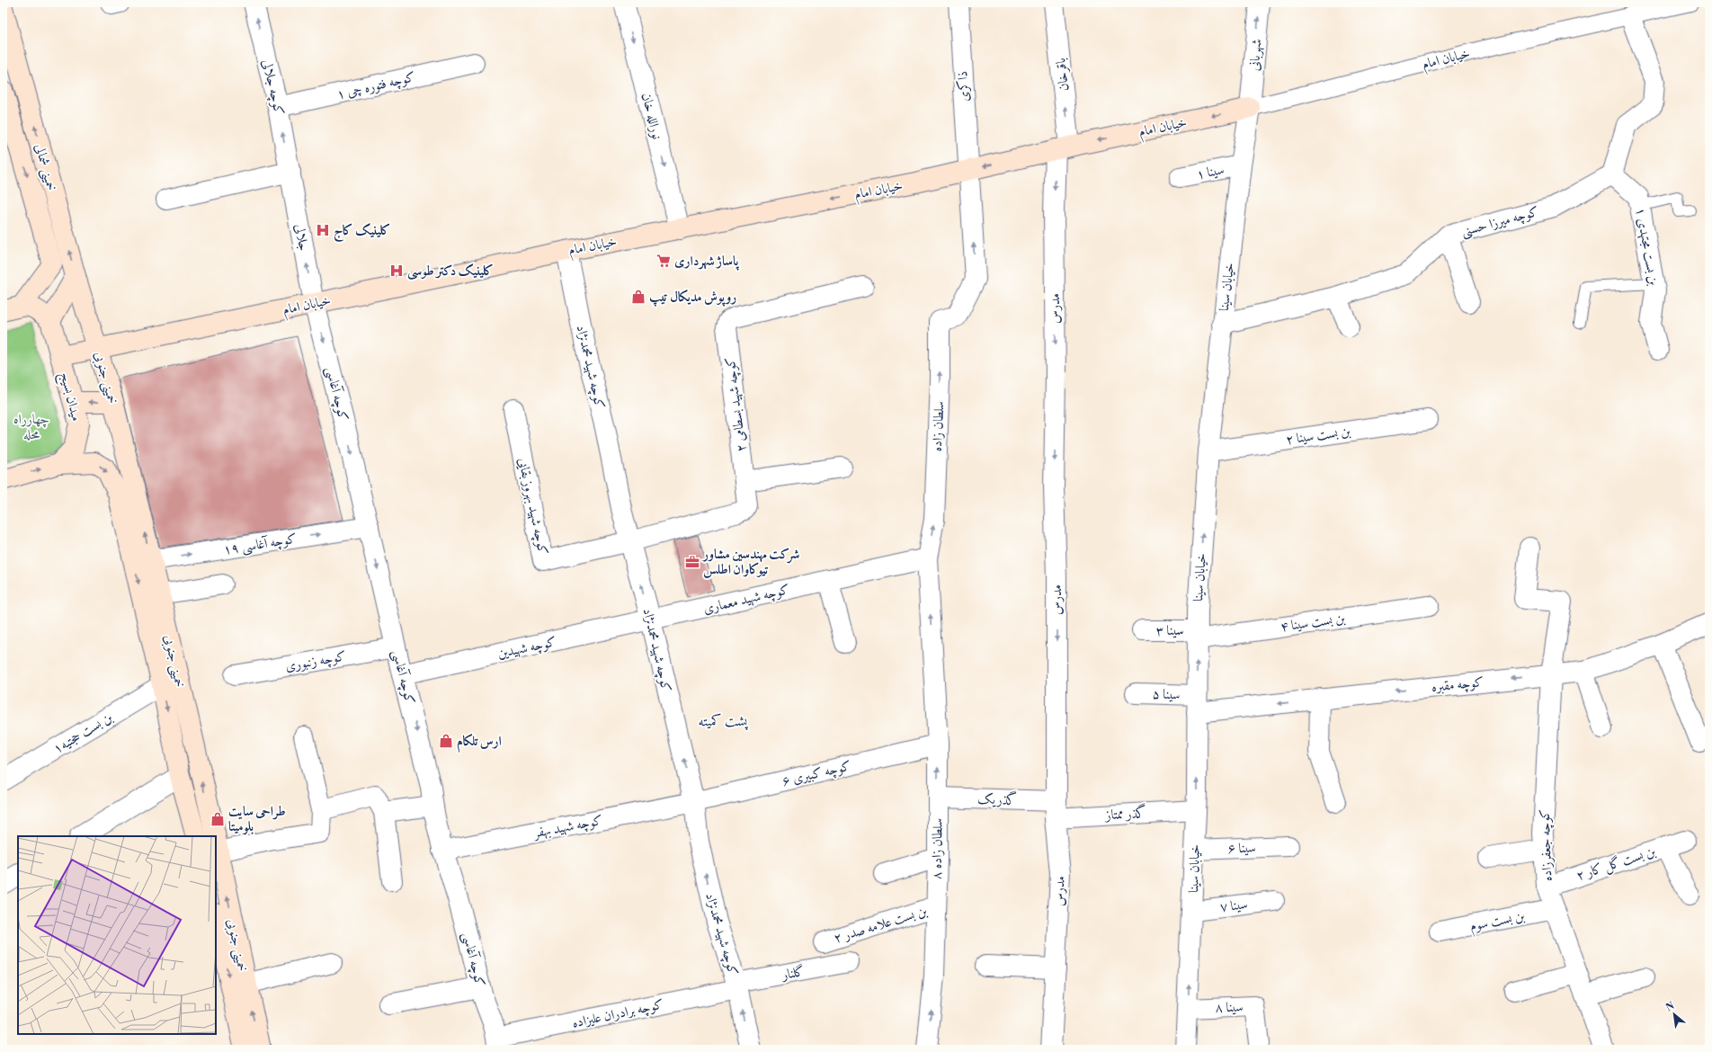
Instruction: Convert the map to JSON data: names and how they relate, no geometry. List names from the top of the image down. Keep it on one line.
{"streets":{"main road":["خیابان امام","خمینی شمالی","خمینی جنوبی","میدان بسیج"],"street":["شهربانی","باقرخان","کوچه فتوره چی ۱","ذاکری","کوچه جلالی","نورالله خان","سینا ۱","کوچه میرزا حسنی","جلالی","بن بست مجتهدی ۱","خیابان سینا","مدرس","کوچه شهید محمدنژاد","کوچه آغاسی","کوچه شهید بسطامی ۲","سلطان زاده","بن بست سینا ۲","کوچه شهید بهروز بقایی","کوچه آغاسی ۱۹","کوچه شهید معماری","بن بست سینا ۴","سینا ۳","کوچه شهیدین","کوچه زنبوری","کوچه مقبره","سینا ۵","بن بست حجتیه۱","کوچه کبیری ۶","گذریک","گذر ممتاز","کوچه شهید بهفر","کوچه جعفرزاده","سینا ۶","سلطان زاده ۸","بن بست گل کار ۲","سینا ۷","بن بست سوم","بن بست علامه صدر ۲","گلنار","سینا ۸","کوچه برادران علیزاده"]},"crossings":[["شهربانی","خیابان امام"],["شهربانی","خیابان سینا"],["خیابان امام","باقرخان"],["خیابان امام","ذاکری"],["خیابان امام","نورالله خان"],["خیابان امام","جلالی"],["خیابان امام","خیابان سینا"],["خیابان امام","مدرس"],["خیابان امام","کوچه شهید محمدنژاد"],["خیابان امام","خمینی جنوبی"],["خیابان امام","کوچه آغاسی"],["خیابان امام","میدان بسیج"],["باقرخان","مدرس"],["کوچه فتوره چی ۱","کوچه جلالی"],["ذاکری","سلطان زاده"],["کوچه جلالی","جلالی"],["خمینی شمالی","خمینی جنوبی"],["سینا ۱","خیابان سینا"],["کوچه میرزا حسنی","بن بست مجتهدی ۱"],["کوچه میرزا حسنی","خیابان سینا"],["جلالی","کوچه آغاسی"],["خیابان سینا","بن بست سینا ۲"],["خیابان سینا","بن بست سینا ۴"],["خیابان سینا","سینا ۳"],["خیابان سینا","کوچه مقبره"],["خیابان سینا","سینا ۵"],["خیابان سینا","گذر ممتاز"],["خیابان سینا","سینا ۶"],["خیابان سینا","سینا ۷"],["خیابان سینا","سینا ۸"],["مدرس","گذریک"],["مدرس","گذر ممتاز"],["کوچه شهید محمدنژاد","کوچه شهید بسطامی ۲"],["کوچه شهید محمدنژاد","کوچه شهید بهروز بقایی"],["کوچه شهید محمدنژاد","کوچه شهید معماری"],["کوچه شهید محمدنژاد","کوچه شهیدین"],["کوچه شهید محمدنژاد","کوچه کبیری ۶"],["کوچه شهید محمدنژاد","کوچه شهید بهفر"],["کوچه شهید محمدنژاد","گلنار"],["کوچه شهید محمدنژاد","کوچه برادران علیزاده"],["خمینی جنوبی","میدان بسیج"],["خمینی جنوبی","کوچه آغاسی ۱۹"],["خمینی جنوبی","بن بست حجتیه۱"],["کوچه آغاسی","کوچه آغاسی ۱۹"],["کوچه آغاسی","کوچه شهیدین"],["کوچه آغاسی","کوچه زنبوری"],["کوچه آغاسی","کوچه شهید بهفر"],["کوچه آغاسی","کوچه برادران علیزاده"],["کوچه شهید بسطامی ۲","کوچه شهید بهروز بقایی"],["سلطان زاده","کوچه شهید معماری"],["سلطان زاده","سلطان زاده ۸"],["کوچه شهید معماری","کوچه شهیدین"],["بن بست سینا ۴","سینا ۳"],["کوچه مقبره","سینا ۵"],["کوچه مقبره","کوچه جعفرزاده"],["کوچه کبیری ۶","کوچه شهید بهفر"],["کوچه کبیری ۶","سلطان زاده ۸"],["گذریک","گذر ممتاز"],["گذریک","سلطان زاده ۸"],["کوچه جعفرزاده","بن بست گل کار ۲"],["کوچه جعفرزاده","بن بست سوم"],["سلطان زاده ۸","بن بست علامه صدر ۲"],["گلنار","کوچه برادران علیزاده"]],"one_way":["شهربانی","باقرخان","ذاکری","کوچه جلالی","نورالله خان","جلالی","خیابان سینا","مدرس","کوچه شهید محمدنژاد","کوچه آغاسی","سلطان زاده","کوچه آغاسی ۱۹","کوچه مقبره","سلطان زاده ۸"],"districts":["پشت کمیته"],"parks":["چهارراه محله"],"places":{"hospital":["کلینیک کاج","کلینیک دکتر طوسی"],"supermarket":["پاساژ شهرداری"],"shop":["روپوش مدیکال تیپ","ارس تلکام","طراحی سایت بلومیتا"],"office":["شرکت مهندسین مشاور تیوکاوان اطلس"]},"north":"top left"}
